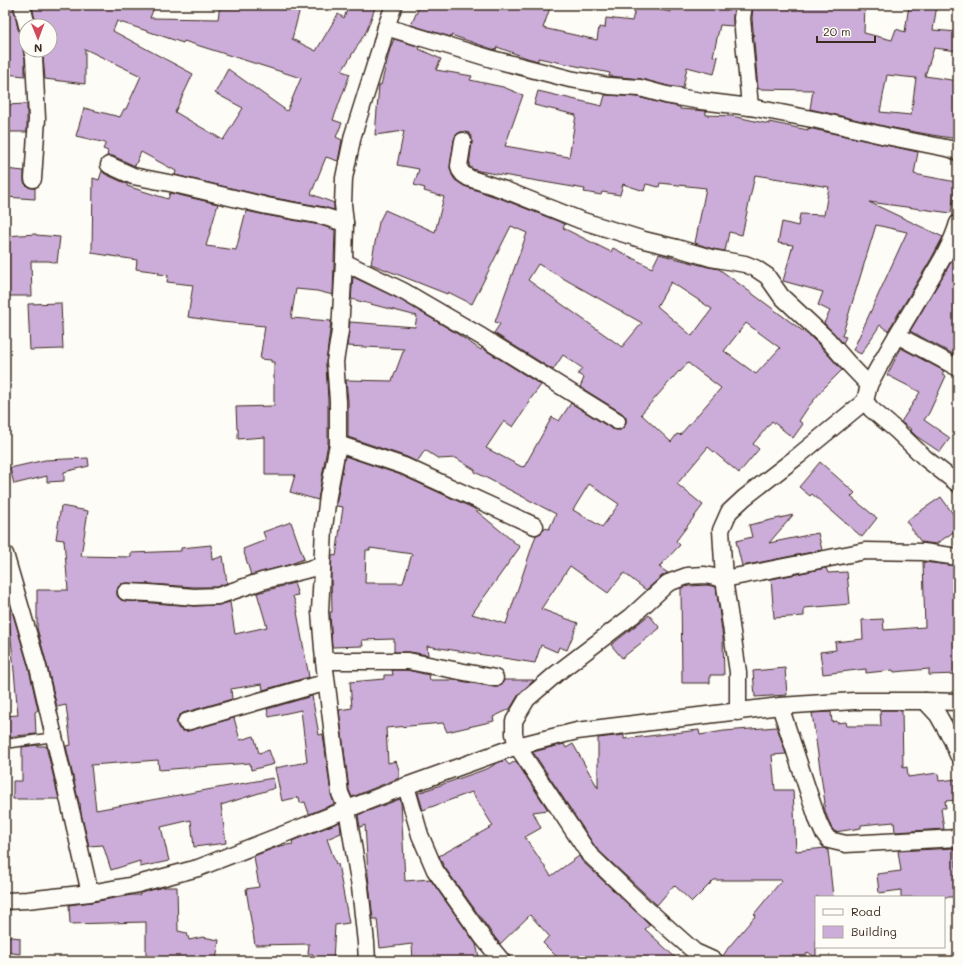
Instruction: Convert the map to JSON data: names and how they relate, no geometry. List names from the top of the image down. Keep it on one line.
{"legend":["Road","Building"],"scale_bar":"20 m","north":"bottom"}
